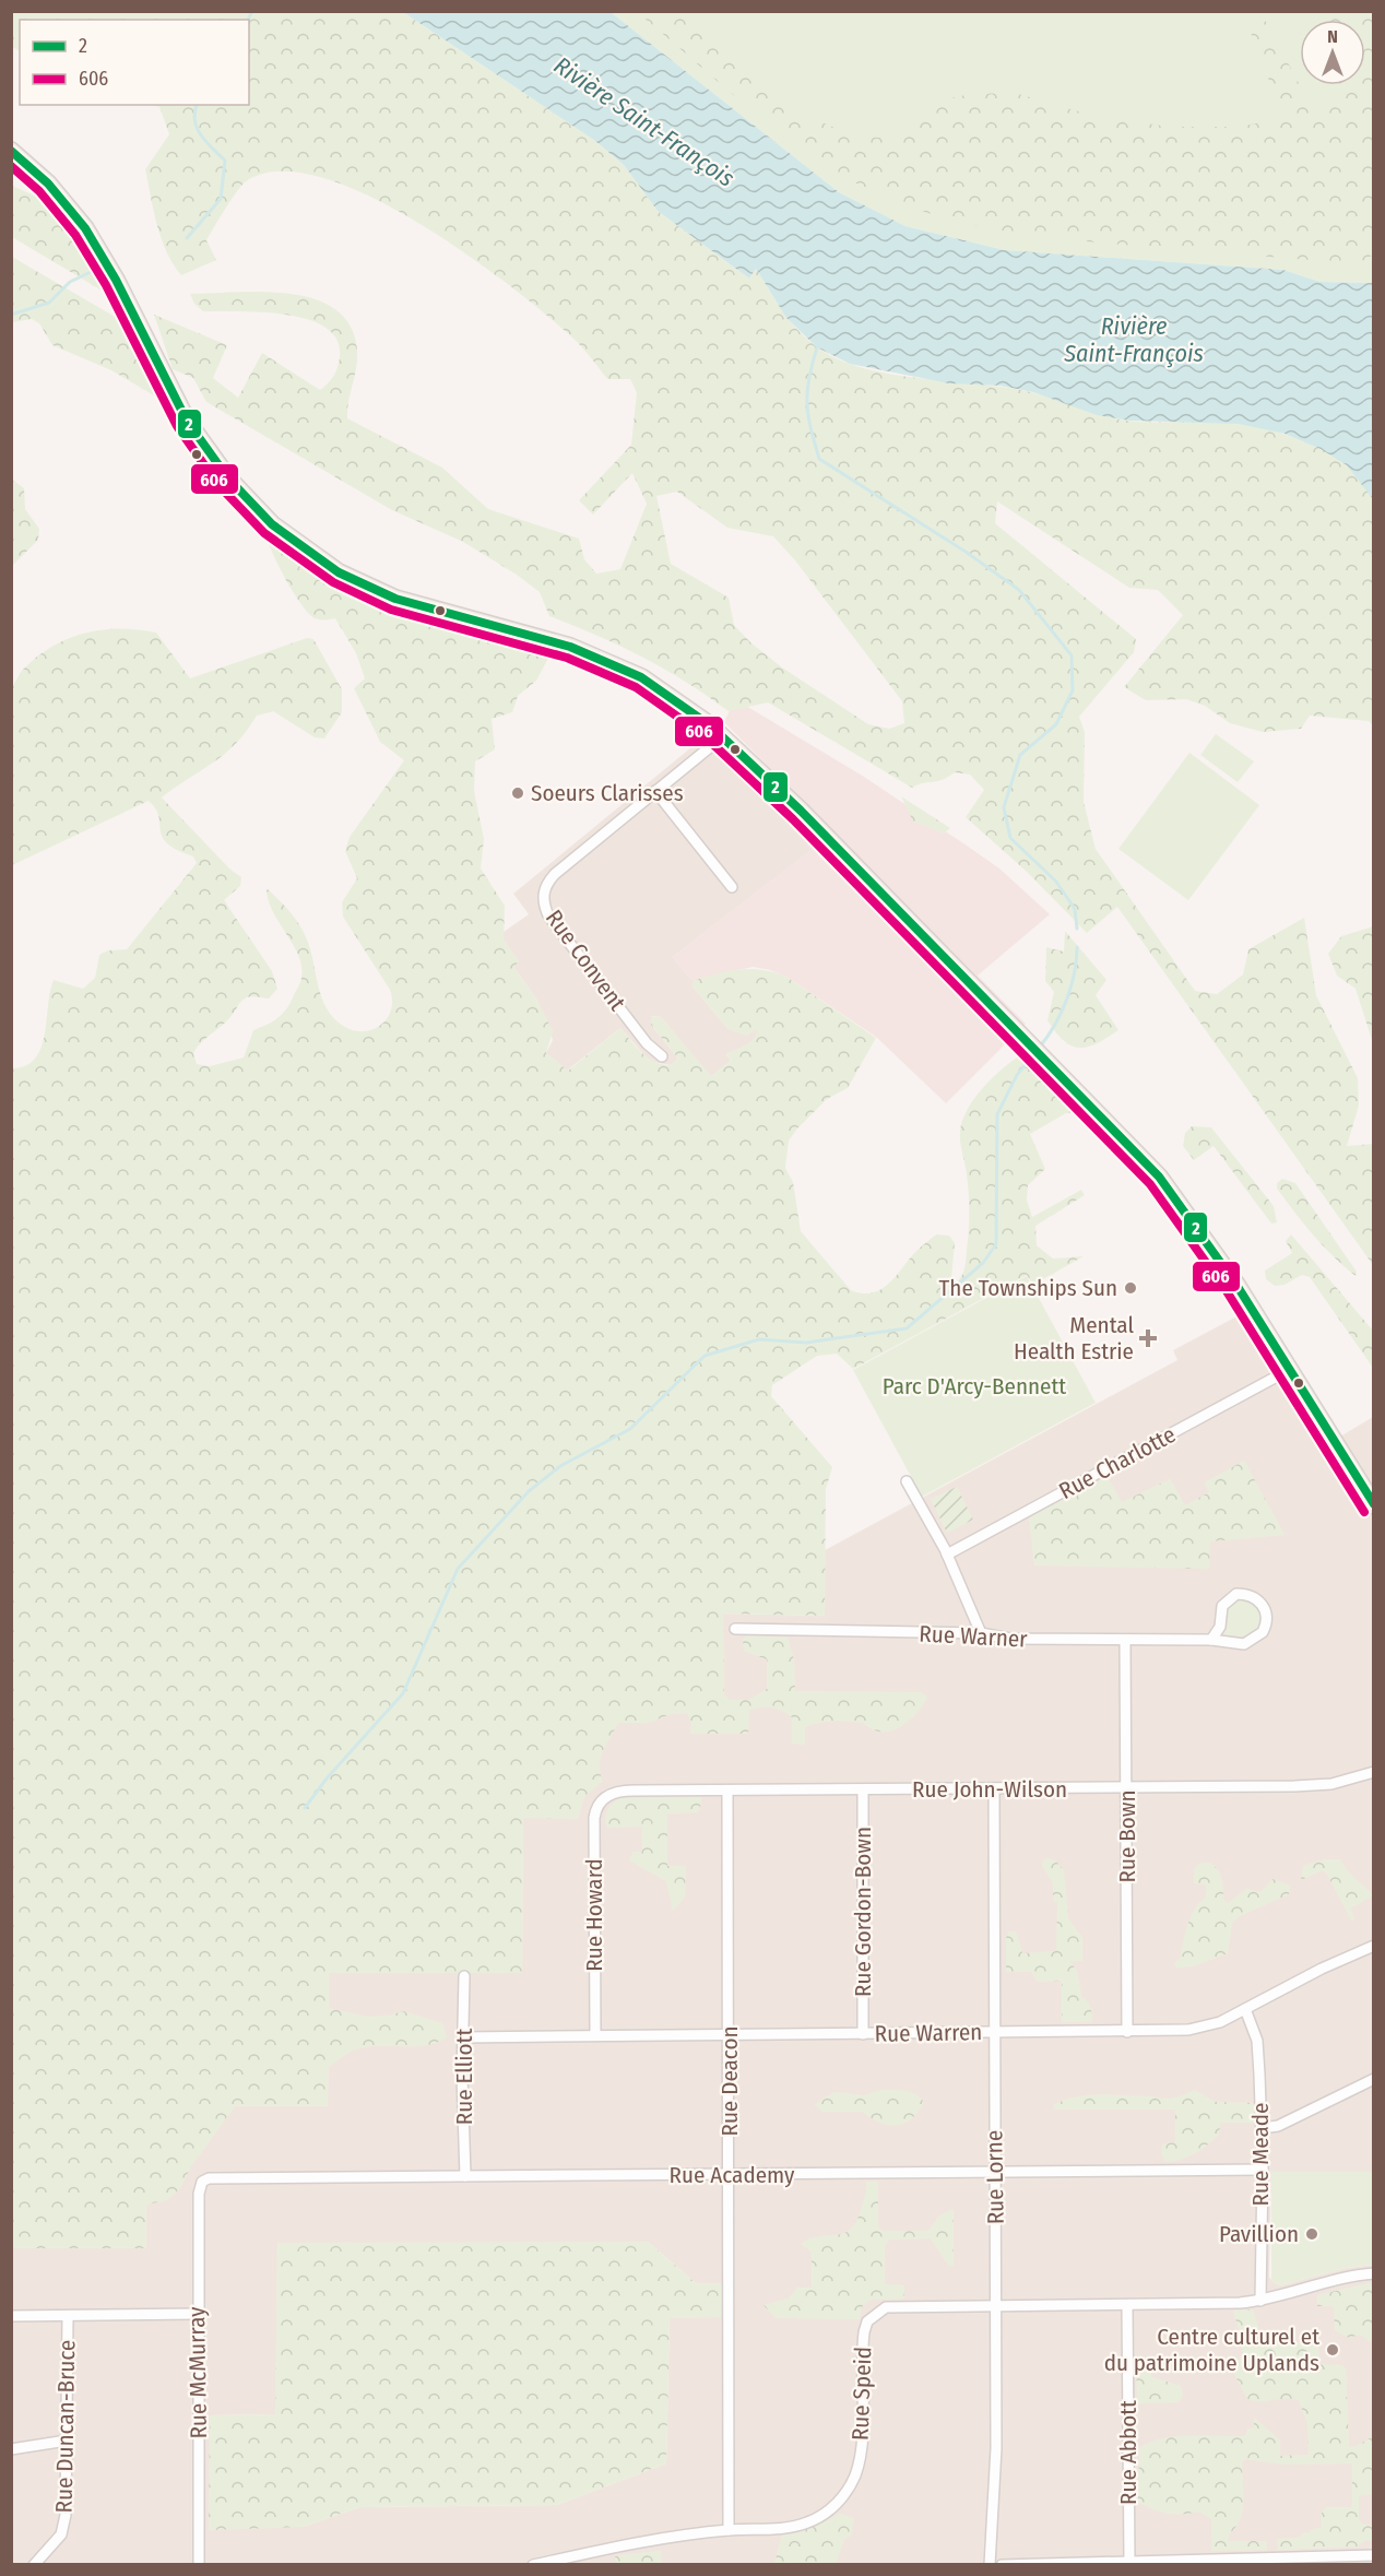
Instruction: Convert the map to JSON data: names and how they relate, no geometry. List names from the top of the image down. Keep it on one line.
{"streets":{"street":["Rue Convent","Rue Charlotte","Rue Warner","Rue John-Wilson","Rue Bown","Rue Gordon-Bown","Rue Howard","Rue Warren","Rue Elliott","Rue Deacon","Rue Meade","Rue Academy","Rue Lorne","Rue McMurray","Rue Speid","Rue Duncan-Bruce","Rue Abbott"]},"crossings":[["Rue Warner","Rue Bown"],["Rue John-Wilson","Rue Bown"],["Rue John-Wilson","Rue Gordon-Bown"],["Rue John-Wilson","Rue Howard"],["Rue John-Wilson","Rue Deacon"],["Rue John-Wilson","Rue Lorne"],["Rue Bown","Rue Warren"],["Rue Gordon-Bown","Rue Warren"],["Rue Howard","Rue Warren"],["Rue Warren","Rue Elliott"],["Rue Warren","Rue Deacon"],["Rue Warren","Rue Meade"],["Rue Warren","Rue Lorne"],["Rue Elliott","Rue Academy"],["Rue Deacon","Rue Academy"],["Rue Deacon","Rue Speid"],["Rue Meade","Rue Academy"],["Rue Meade","Rue Speid"],["Rue Academy","Rue Lorne"],["Rue Academy","Rue McMurray"],["Rue Lorne","Rue Speid"],["Rue Speid","Rue Abbott"]],"water":["Rivière Saint-François"],"parks":["Parc D'Arcy-Bennett"],"places":{"other":["Soeurs Clarisses","The Townships Sun","Pavillion","Centre culturel et du patrimoine Uplands"],"health":["Mental Health Estrie"]},"lines":["transit line 2","transit line 606"],"legend":["2","606"],"north":"top"}
